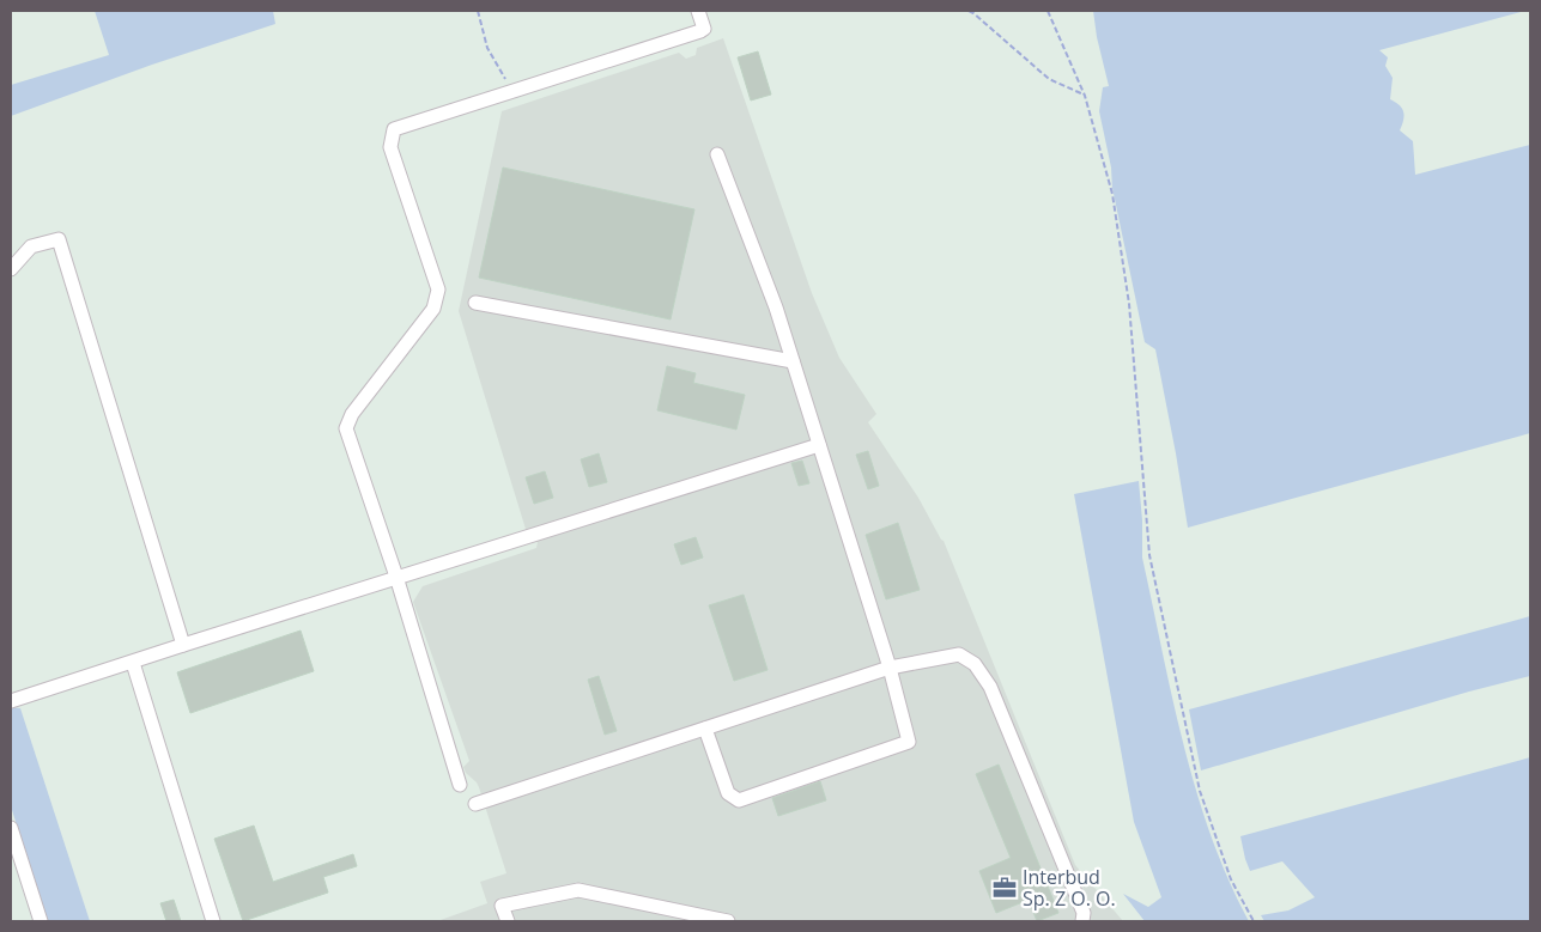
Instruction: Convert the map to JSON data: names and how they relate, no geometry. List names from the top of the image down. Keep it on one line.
{"places":{"office":["Interbud Sp. Z O. O."]}}
